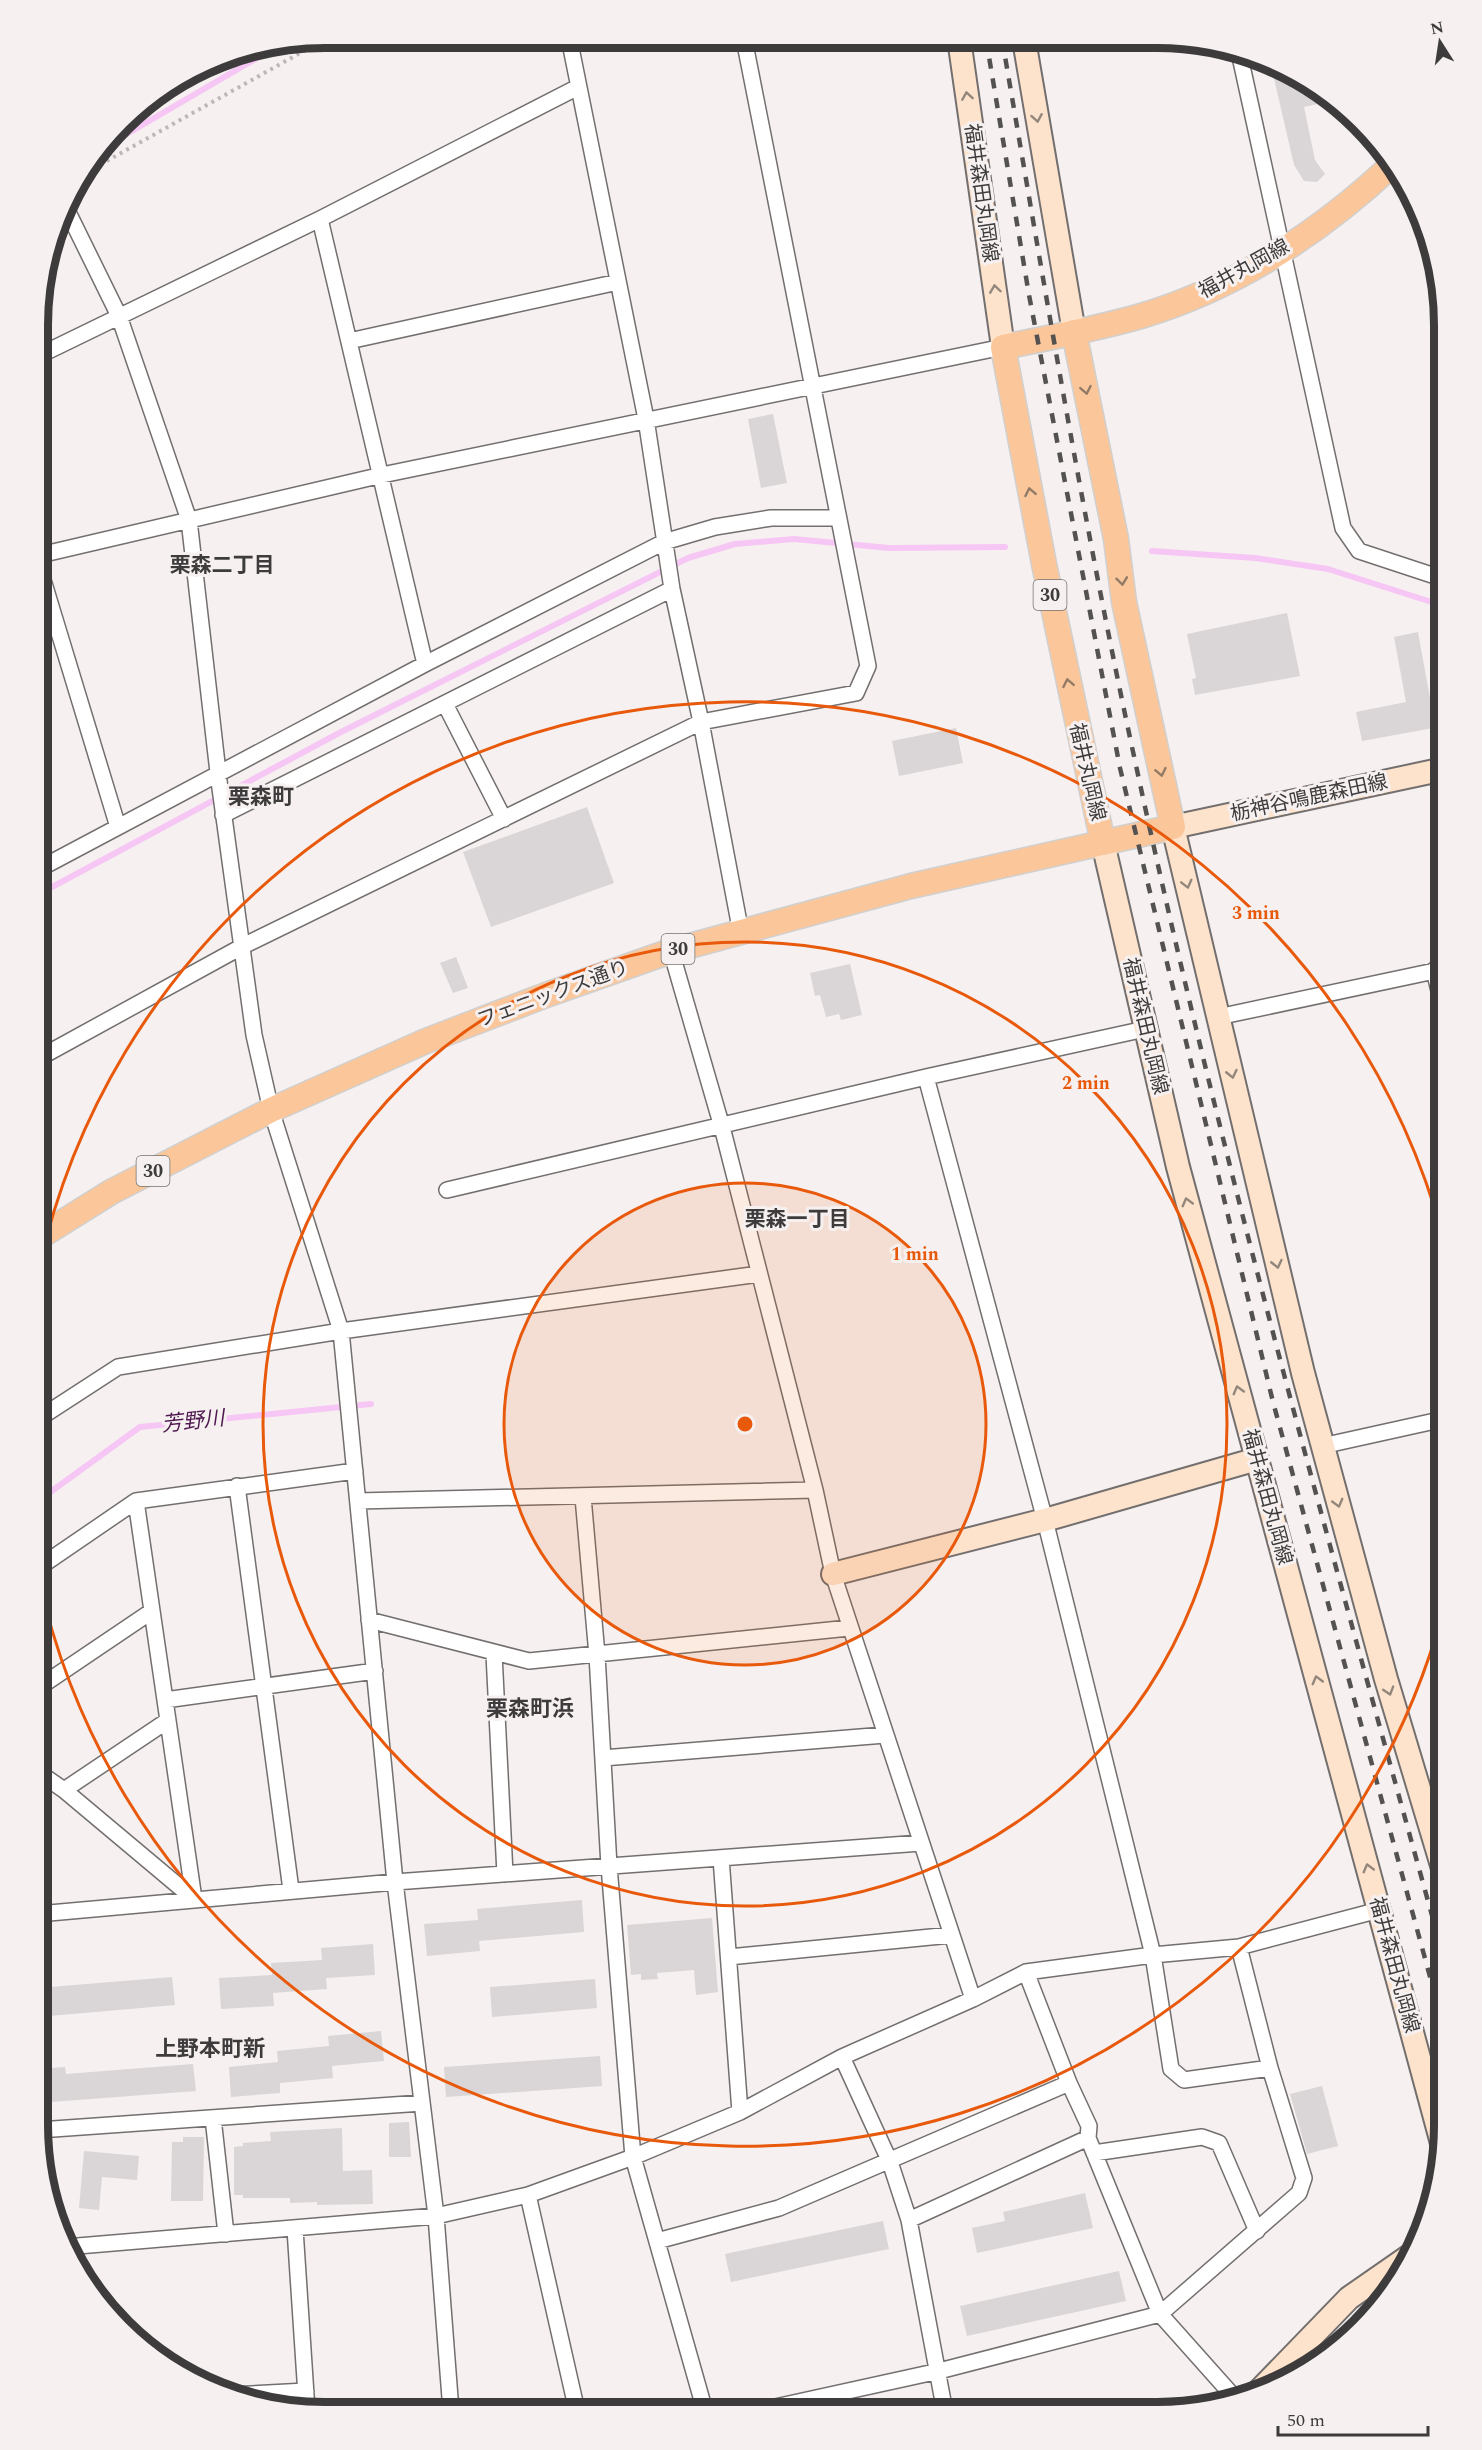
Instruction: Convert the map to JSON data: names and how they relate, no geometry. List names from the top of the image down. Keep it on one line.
{"streets":{"main road":["福井森田丸岡線","福井丸岡線","30","栃神谷鳴鹿森田線","フェニックス通り"]},"crossings":[["福井森田丸岡線","福井丸岡線"],["福井森田丸岡線","フェニックス通り"],["福井丸岡線","栃神谷鳴鹿森田線"],["福井丸岡線","フェニックス通り"]],"districts":["栗森二丁目","栗森町","栗森一丁目","栗森町浜","上野本町新"],"water":["芳野川"],"scale_bar":"50 m","north":"top","rings":["3 min","2 min","1 min"]}
